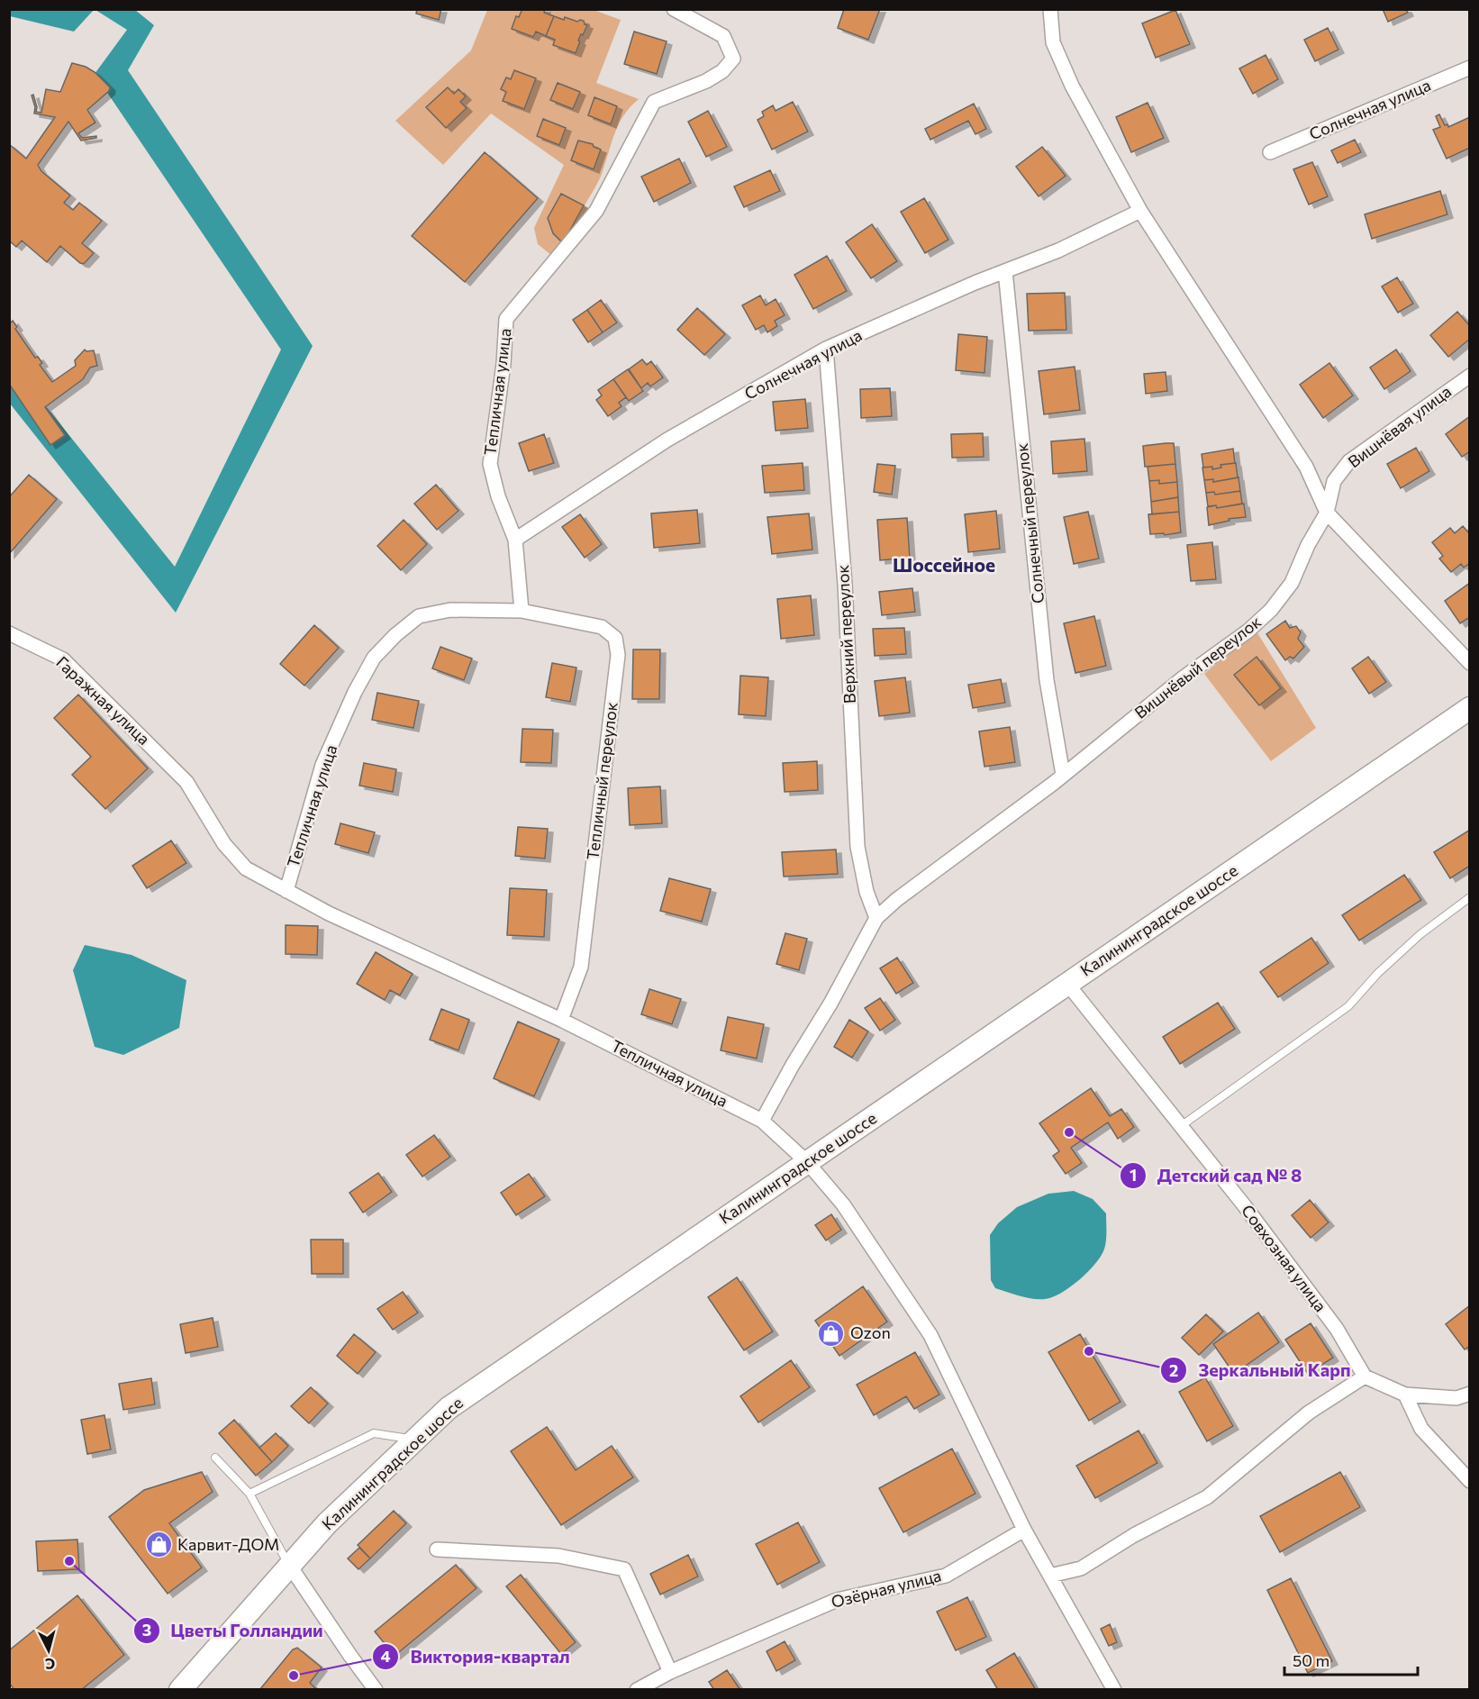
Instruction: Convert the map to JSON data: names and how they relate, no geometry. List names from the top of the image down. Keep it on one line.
{"streets":{"main road":["Калининградское шоссе"],"street":["Солнечная улица","Тепличная улица","Вишнёвая улица","Солнечный переулок","Верхний переулок","Вишнёвый переулок","Гаражная улица","Тепличный переулок","Совхозная улица","Озёрная улица"]},"crossings":[["Солнечная улица","Тепличная улица"],["Солнечная улица","Солнечный переулок"],["Солнечная улица","Верхний переулок"],["Тепличная улица","Вишнёвый переулок"],["Тепличная улица","Гаражная улица"],["Тепличная улица","Тепличный переулок"],["Тепличная улица","Калининградское шоссе"],["Вишнёвая улица","Вишнёвый переулок"],["Солнечный переулок","Вишнёвый переулок"],["Верхний переулок","Вишнёвый переулок"],["Калининградское шоссе","Совхозная улица"]],"districts":["Шоссейное"],"places":{"other":["Детский сад № 8","Зеркальный Карп","Цветы Голландии","Виктория-квартал"],"shop":["Ozon","Карвит-ДОМ"]},"scale_bar":"50 m","north":"bottom"}
